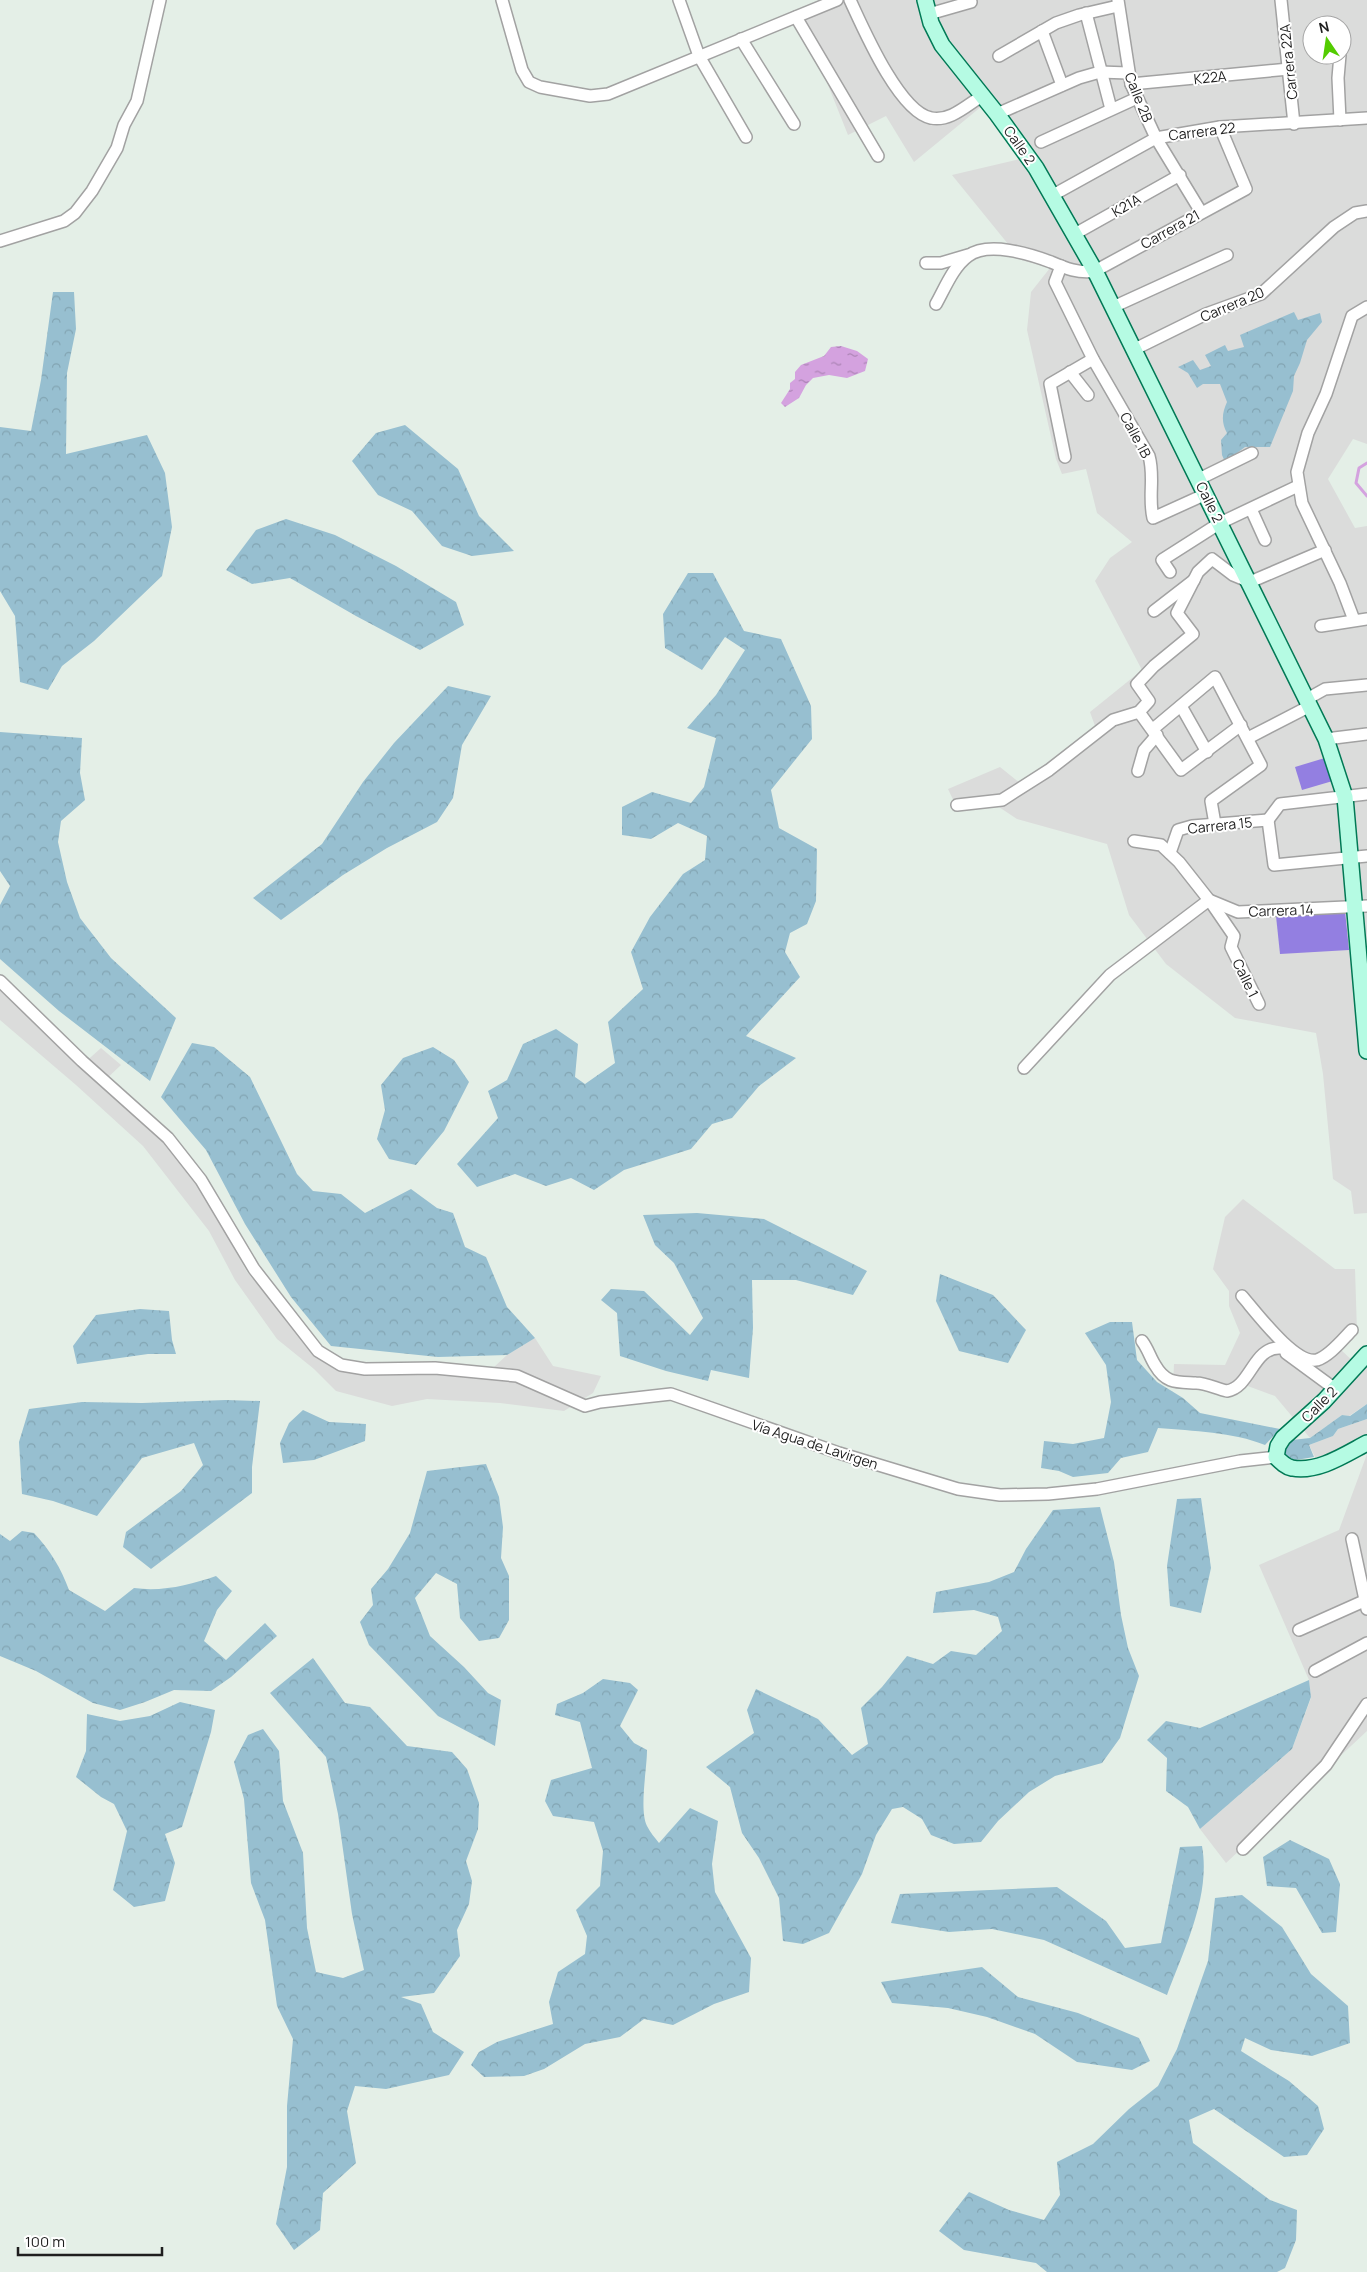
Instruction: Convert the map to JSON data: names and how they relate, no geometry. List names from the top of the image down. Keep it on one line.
{"streets":{"street":["Carrera 22A","K22A","Calle 2B","Carrera 22","Calle 2","K21A","Carrera 21","Carrera 20","Calle 1B","Carrera 15","Carrera 14","Calle 1","Vía Agua de Lavirgen"]},"crossings":[["Carrera 22A","K22A"],["Carrera 22A","Carrera 22"],["K22A","Calle 2B"],["Calle 2B","Carrera 22"],["Calle 2B","K21A"],["Calle 2B","Carrera 21"],["Carrera 22","Calle 2"],["Carrera 22","Carrera 21"],["Calle 2","K21A"],["Calle 2","Carrera 21"],["Calle 2","Carrera 20"],["Calle 2","Calle 1B"],["Calle 2","Carrera 15"],["Calle 2","Carrera 14"],["Calle 2","Vía Agua de Lavirgen"],["Carrera 15","Carrera 14"],["Carrera 14","Calle 1"]],"scale_bar":"100 m","north":"top"}
